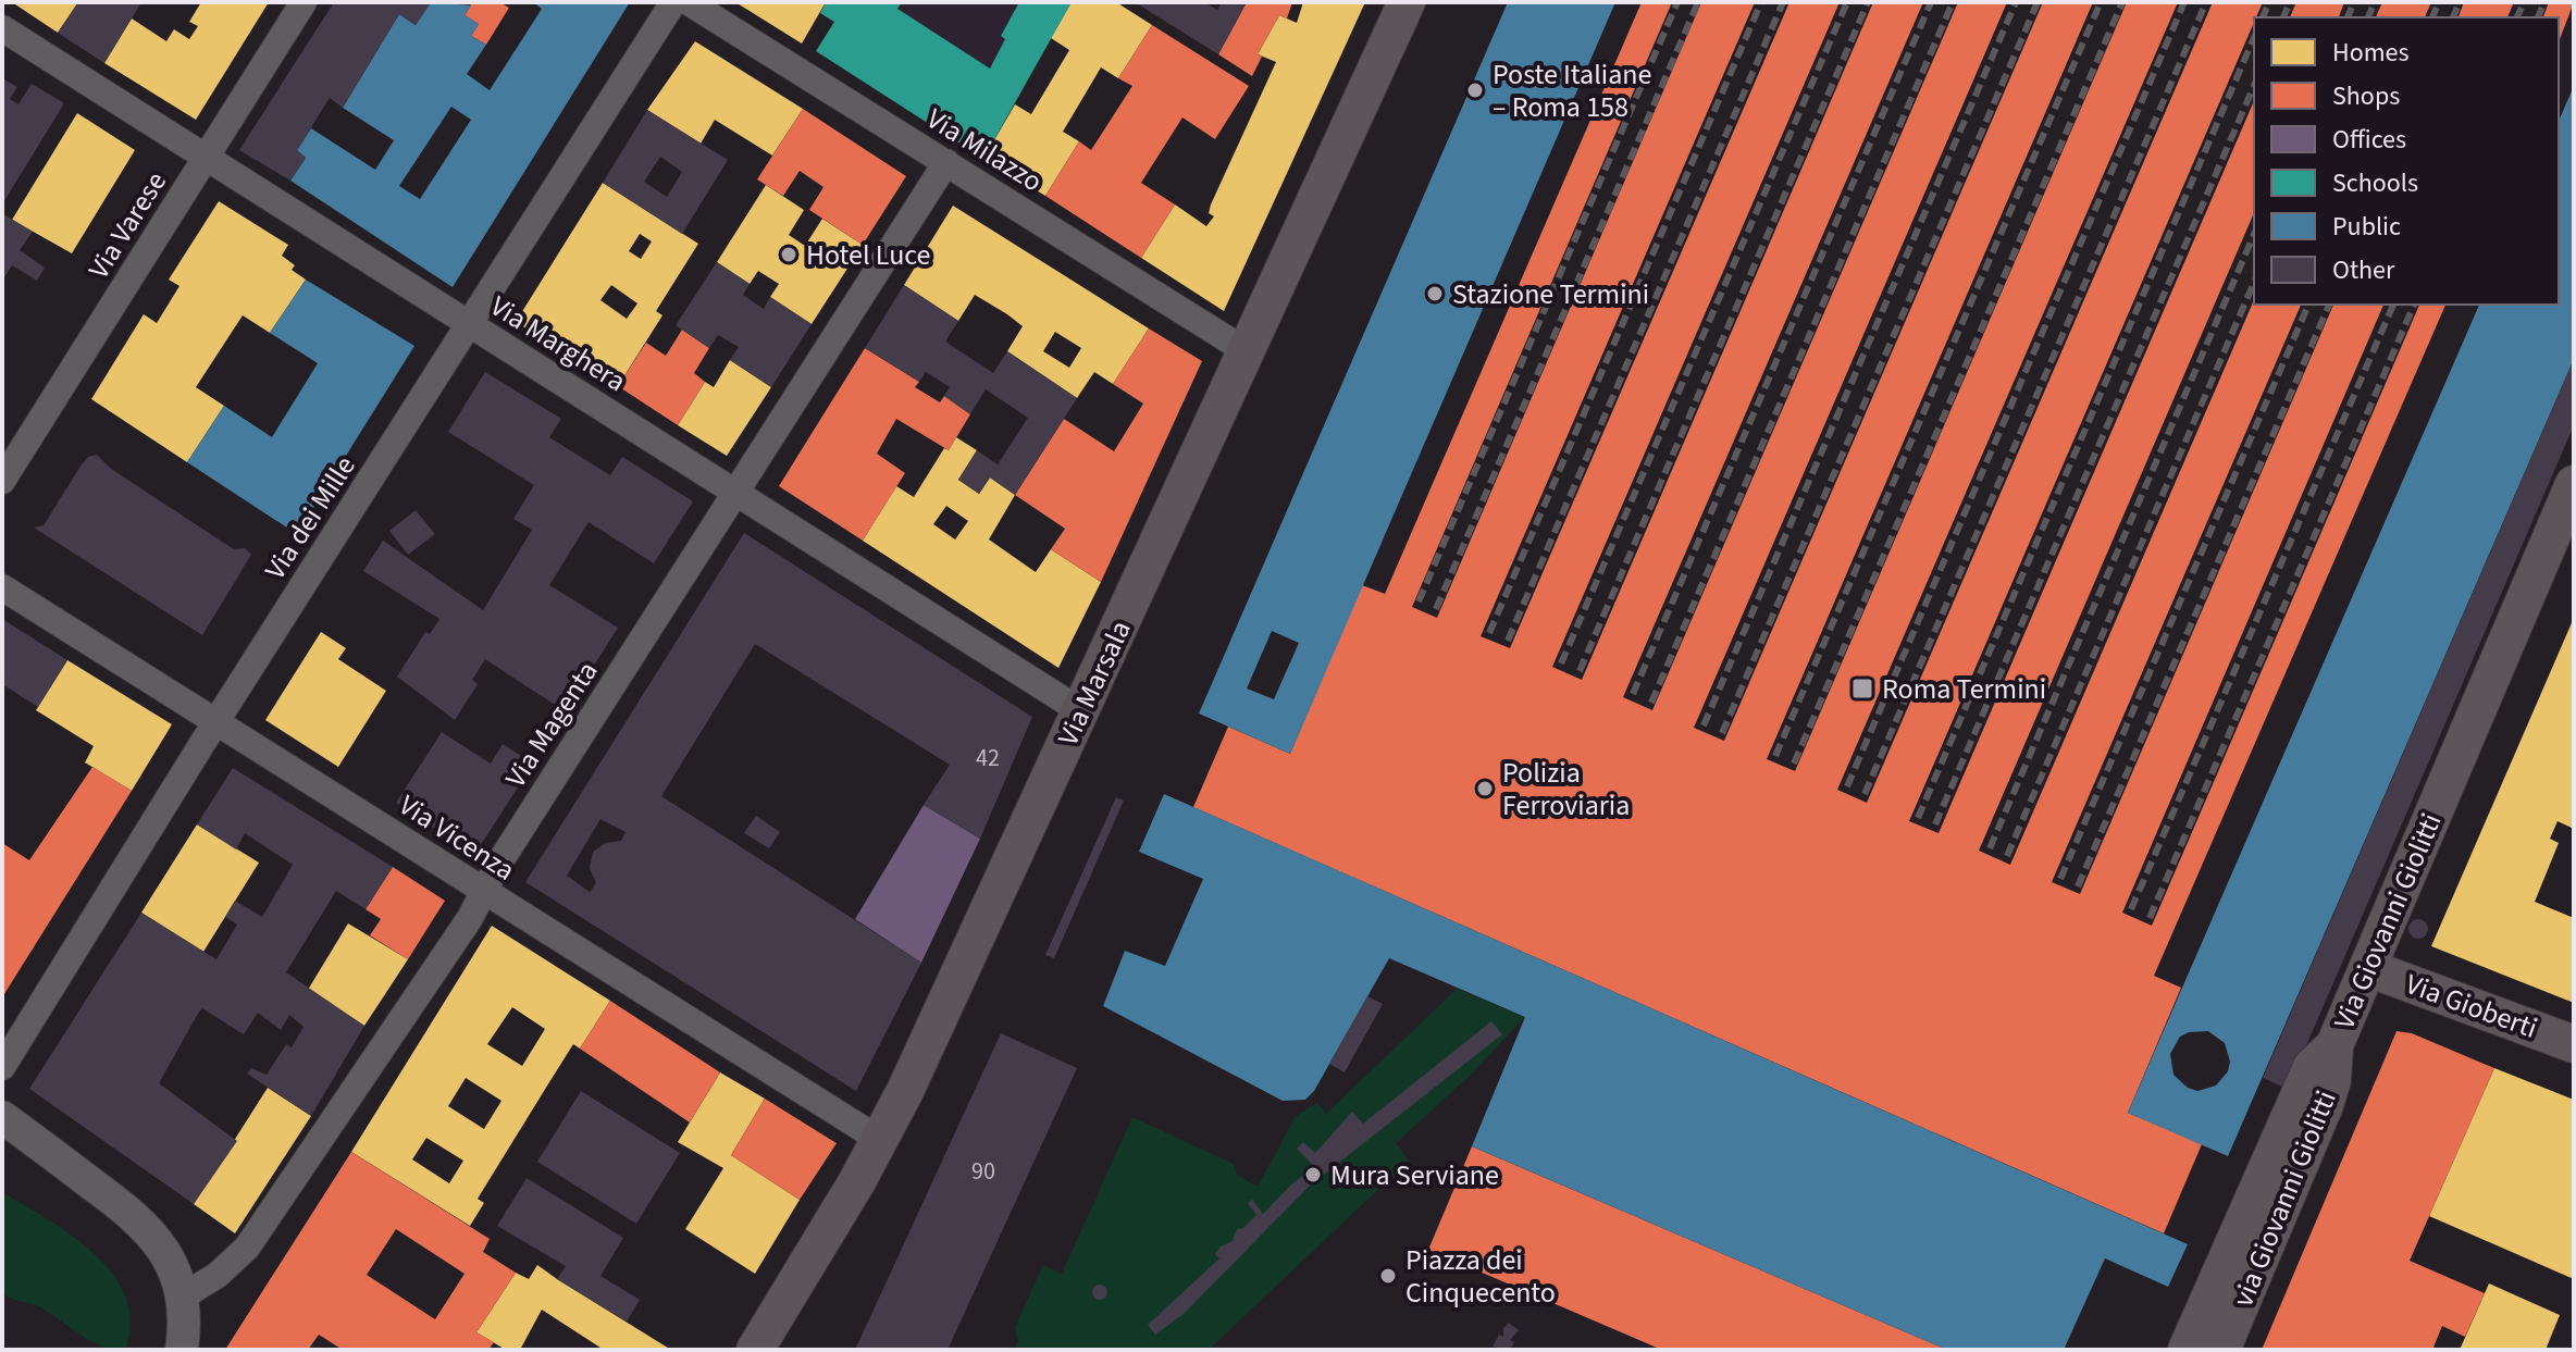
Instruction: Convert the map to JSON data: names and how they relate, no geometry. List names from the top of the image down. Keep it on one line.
{"streets":{"main road":["Via Marsala","Via Giovanni Giolitti","Via Gioberti","via Giovanni Giolitti"],"street":["Via Milazzo","Via Varese","Via Marghera","Via dei Mille","Via Magenta","Via Vicenza"]},"crossings":[["Via Milazzo","Via Marsala"],["Via Milazzo","Via Magenta"],["Via Varese","Via Marghera"],["Via Marghera","Via dei Mille"],["Via Marghera","Via Marsala"],["Via Marghera","Via Magenta"],["Via dei Mille","Via Vicenza"],["Via Marsala","Via Vicenza"],["Via Magenta","Via Vicenza"],["Via Giovanni Giolitti","Via Gioberti"],["Via Giovanni Giolitti","via Giovanni Giolitti"]],"places":{"other":["Poste Italiane – Roma 158","Hotel Luce","Stazione Termini","Polizia Ferroviaria","Mura Serviane","Piazza dei Cinquecento"],"transit":["Roma Termini"]},"house_numbers":["42","90"],"legend":["Homes","Shops","Offices","Schools","Public","Other"]}
